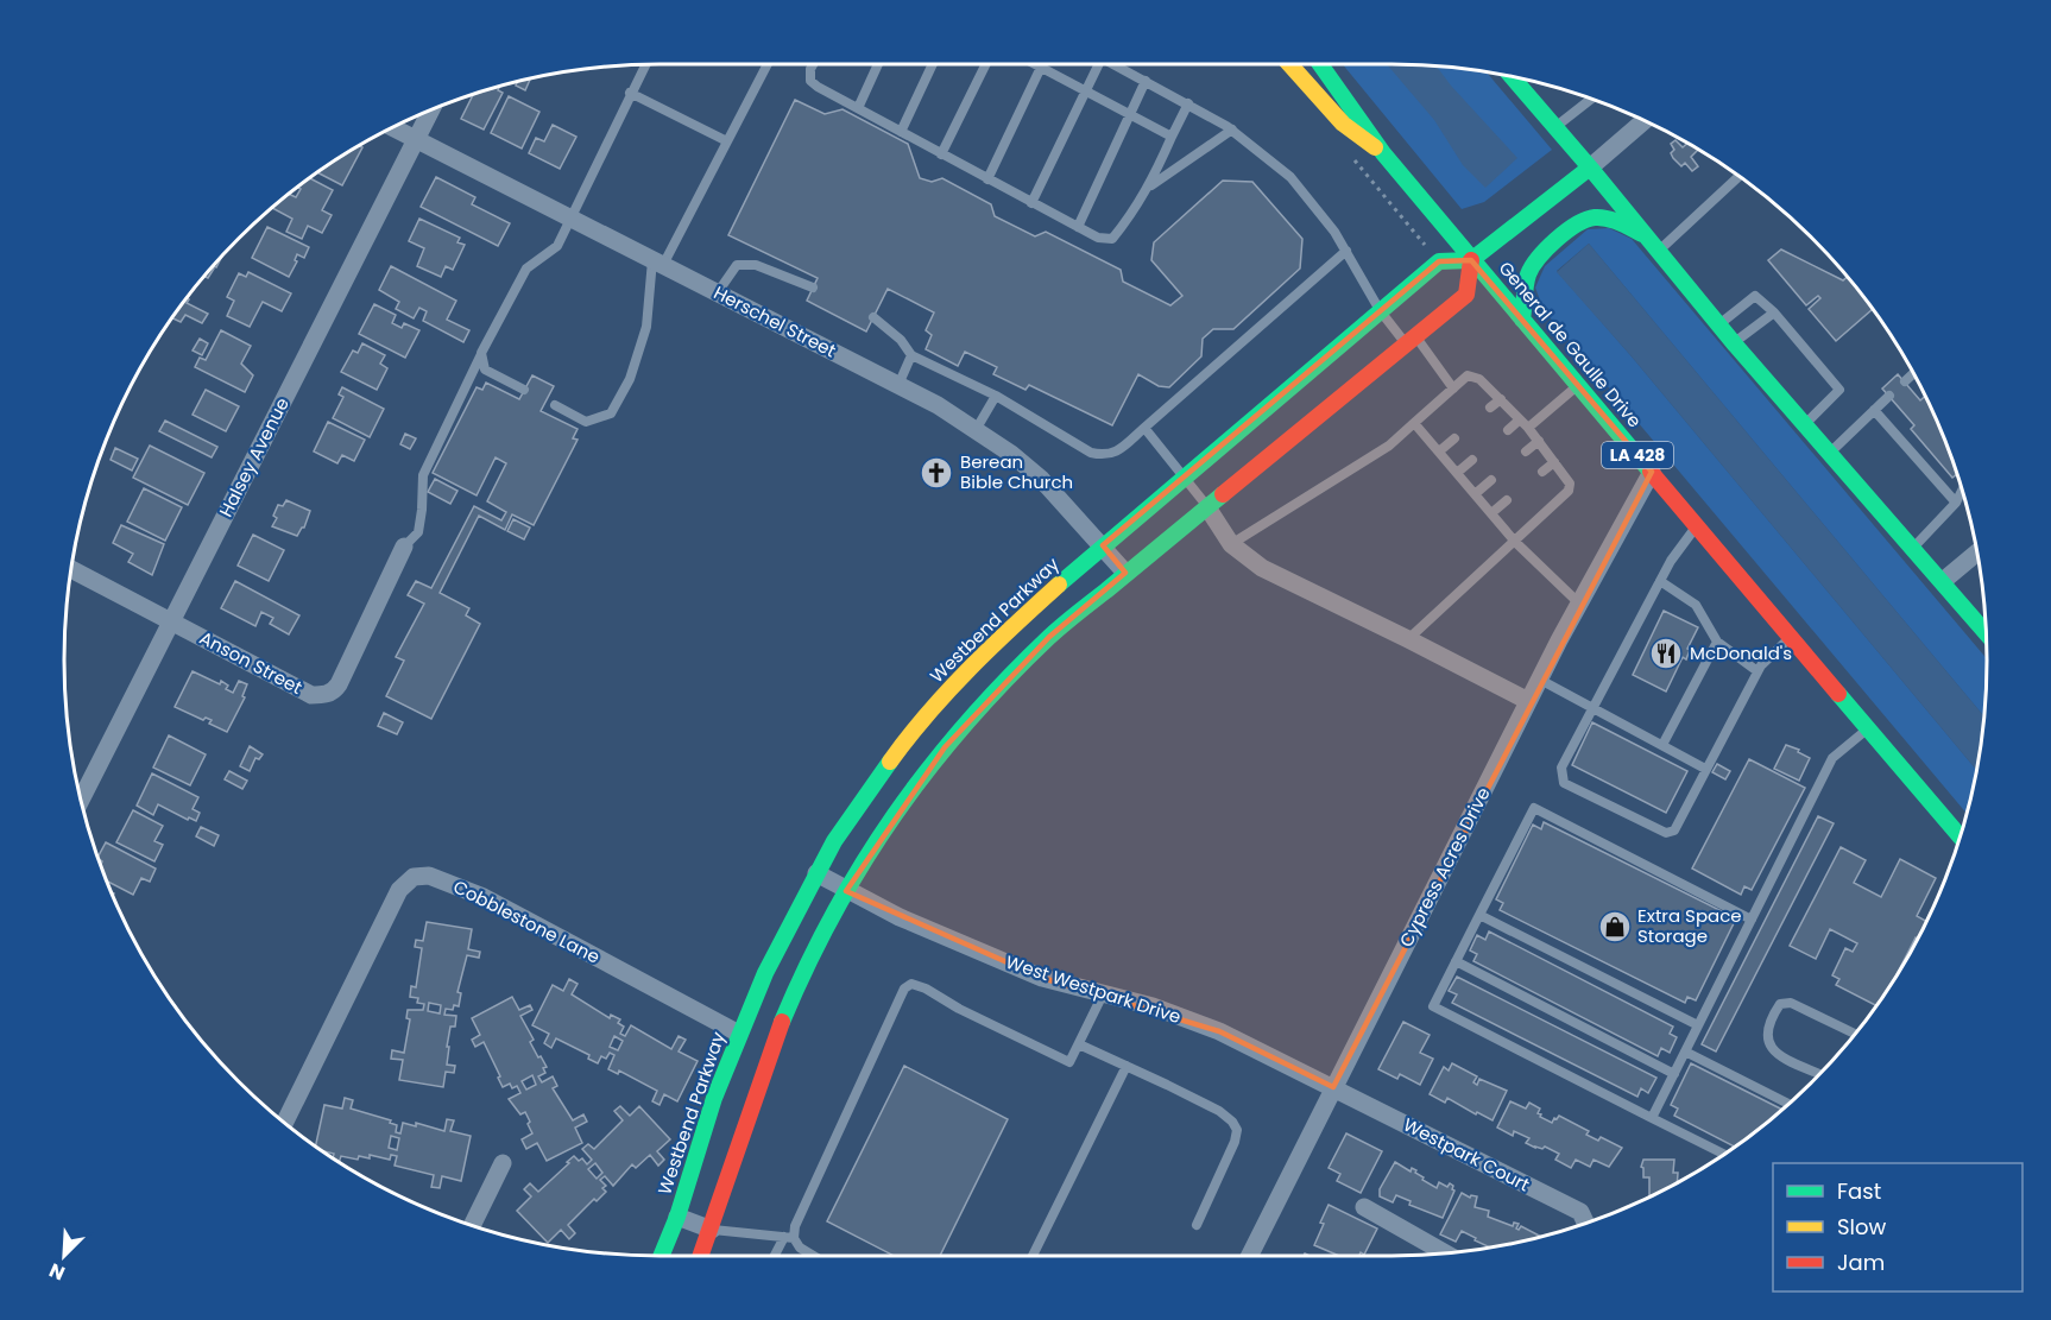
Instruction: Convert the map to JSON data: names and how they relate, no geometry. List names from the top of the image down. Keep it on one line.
{"streets":{"street":["Herschel Street","General de Gaulle Drive","LA 428","Halsey Avenue","Westbend Parkway","Anson Street","Cypress Acres Drive","Cobblestone Lane","West Westpark Drive","Westpark Court"]},"crossings":[["Herschel Street","Halsey Avenue"],["Herschel Street","Westbend Parkway"],["General de Gaulle Drive","Westbend Parkway"],["General de Gaulle Drive","Cypress Acres Drive"],["Halsey Avenue","Anson Street"],["Westbend Parkway","Cobblestone Lane"],["Westbend Parkway","West Westpark Drive"],["Cypress Acres Drive","West Westpark Drive"],["Cypress Acres Drive","Westpark Court"],["West Westpark Drive","Westpark Court"]],"places":{"church":["Berean Bible Church"],"restaurant":["McDonald's"],"shop":["Extra Space Storage"]},"legend":["Fast","Slow","Jam"],"north":"bottom left"}
